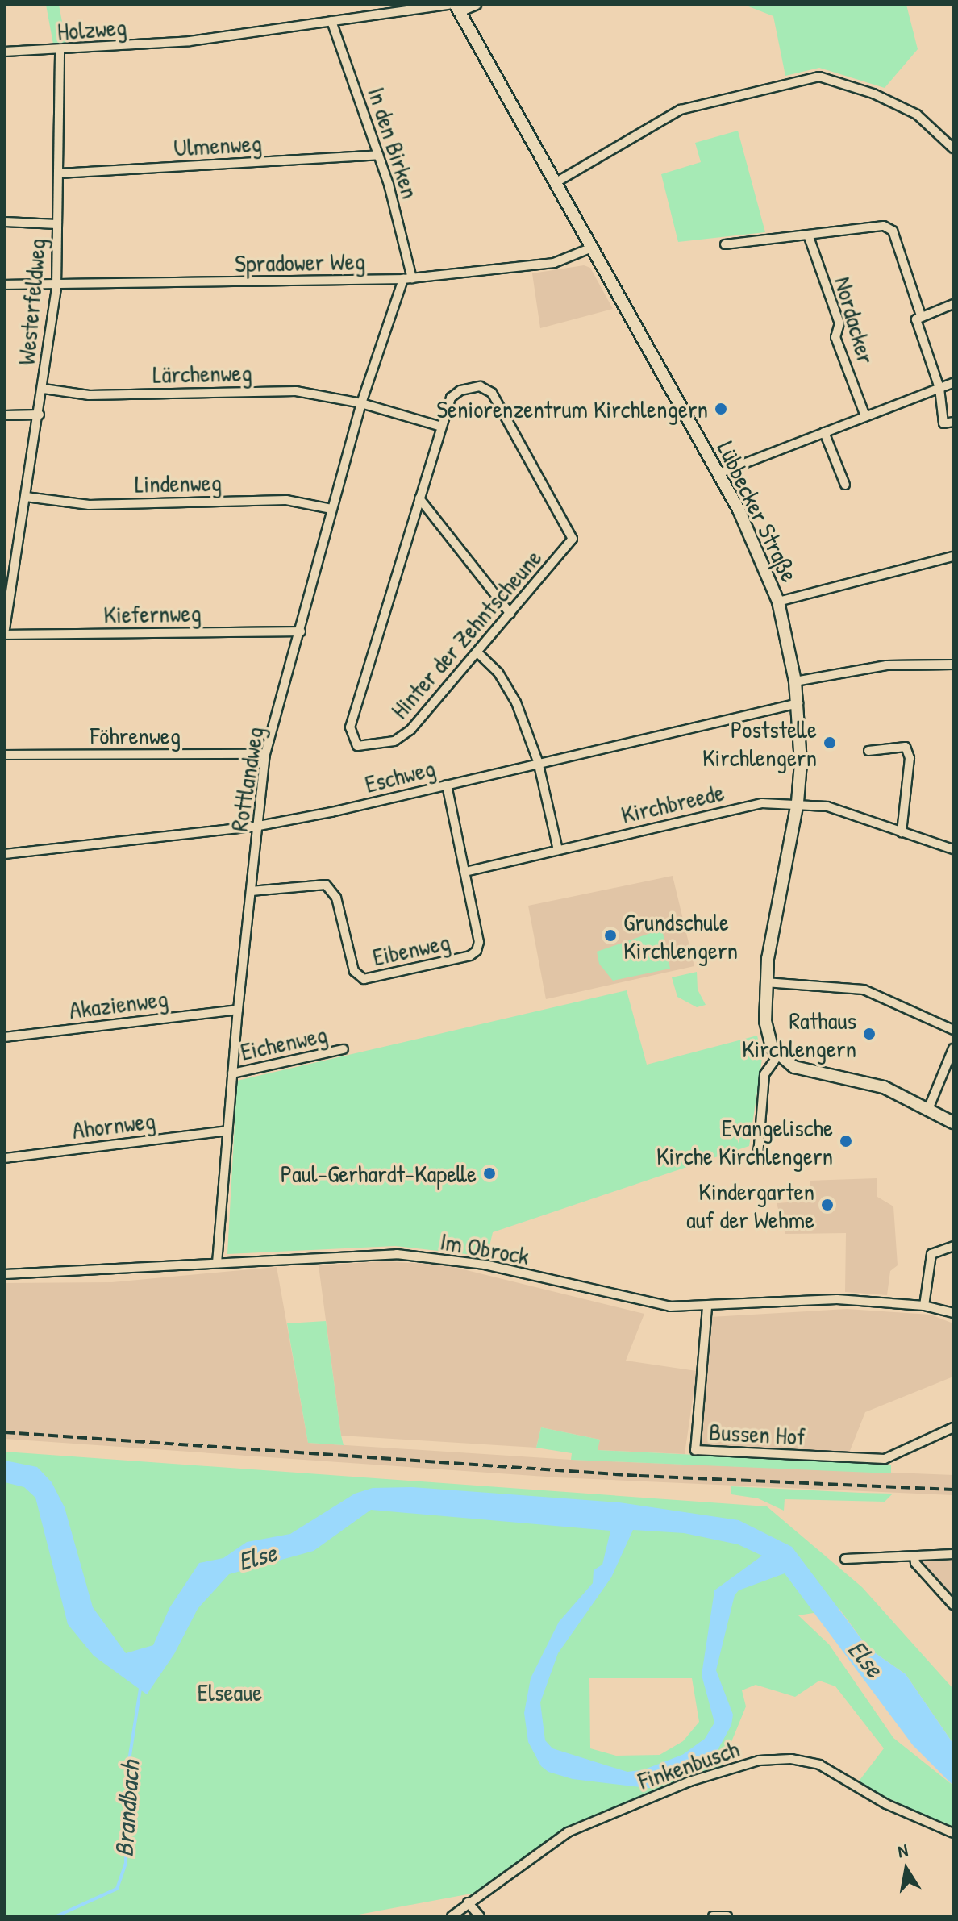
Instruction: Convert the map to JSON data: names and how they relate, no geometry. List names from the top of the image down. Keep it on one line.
{"streets":{"street":["Holzweg","In den Birken","Ulmenweg","Spradower Weg","Westerfeldweg","Nordacker","Lärchenweg","Lindenweg","Lübbecker Straße","Kiefernweg","Hinter der Zehntscheune","Föhrenweg","Eschweg","Rottlandweg","Kirchbreede","Eibenweg","Akazienweg","Eichenweg","Ahornweg","Im Obrock","Bussen Hof","Finkenbusch"]},"crossings":[["Holzweg","In den Birken"],["Holzweg","Westerfeldweg"],["In den Birken","Ulmenweg"],["In den Birken","Spradower Weg"],["In den Birken","Rottlandweg"],["Ulmenweg","Westerfeldweg"],["Spradower Weg","Westerfeldweg"],["Spradower Weg","Lübbecker Straße"],["Spradower Weg","Rottlandweg"],["Westerfeldweg","Lärchenweg"],["Westerfeldweg","Lindenweg"],["Lärchenweg","Hinter der Zehntscheune"],["Lärchenweg","Rottlandweg"],["Lindenweg","Rottlandweg"],["Lübbecker Straße","Eschweg"],["Lübbecker Straße","Kirchbreede"],["Kiefernweg","Rottlandweg"],["Föhrenweg","Rottlandweg"],["Eschweg","Rottlandweg"],["Eschweg","Eibenweg"],["Rottlandweg","Eibenweg"],["Rottlandweg","Akazienweg"],["Rottlandweg","Eichenweg"],["Rottlandweg","Ahornweg"],["Rottlandweg","Im Obrock"],["Kirchbreede","Eibenweg"],["Im Obrock","Bussen Hof"]],"water":["Else","Brandbach"],"parks":["Elseaue"],"places":["Seniorenzentrum Kirchlengern","Poststelle Kirchlengern","Grundschule Kirchlengern","Rathaus Kirchlengern","Evangelische Kirche Kirchlengern","Paul-Gerhardt-Kapelle","Kindergarten auf der Wehme"],"north":"top"}
